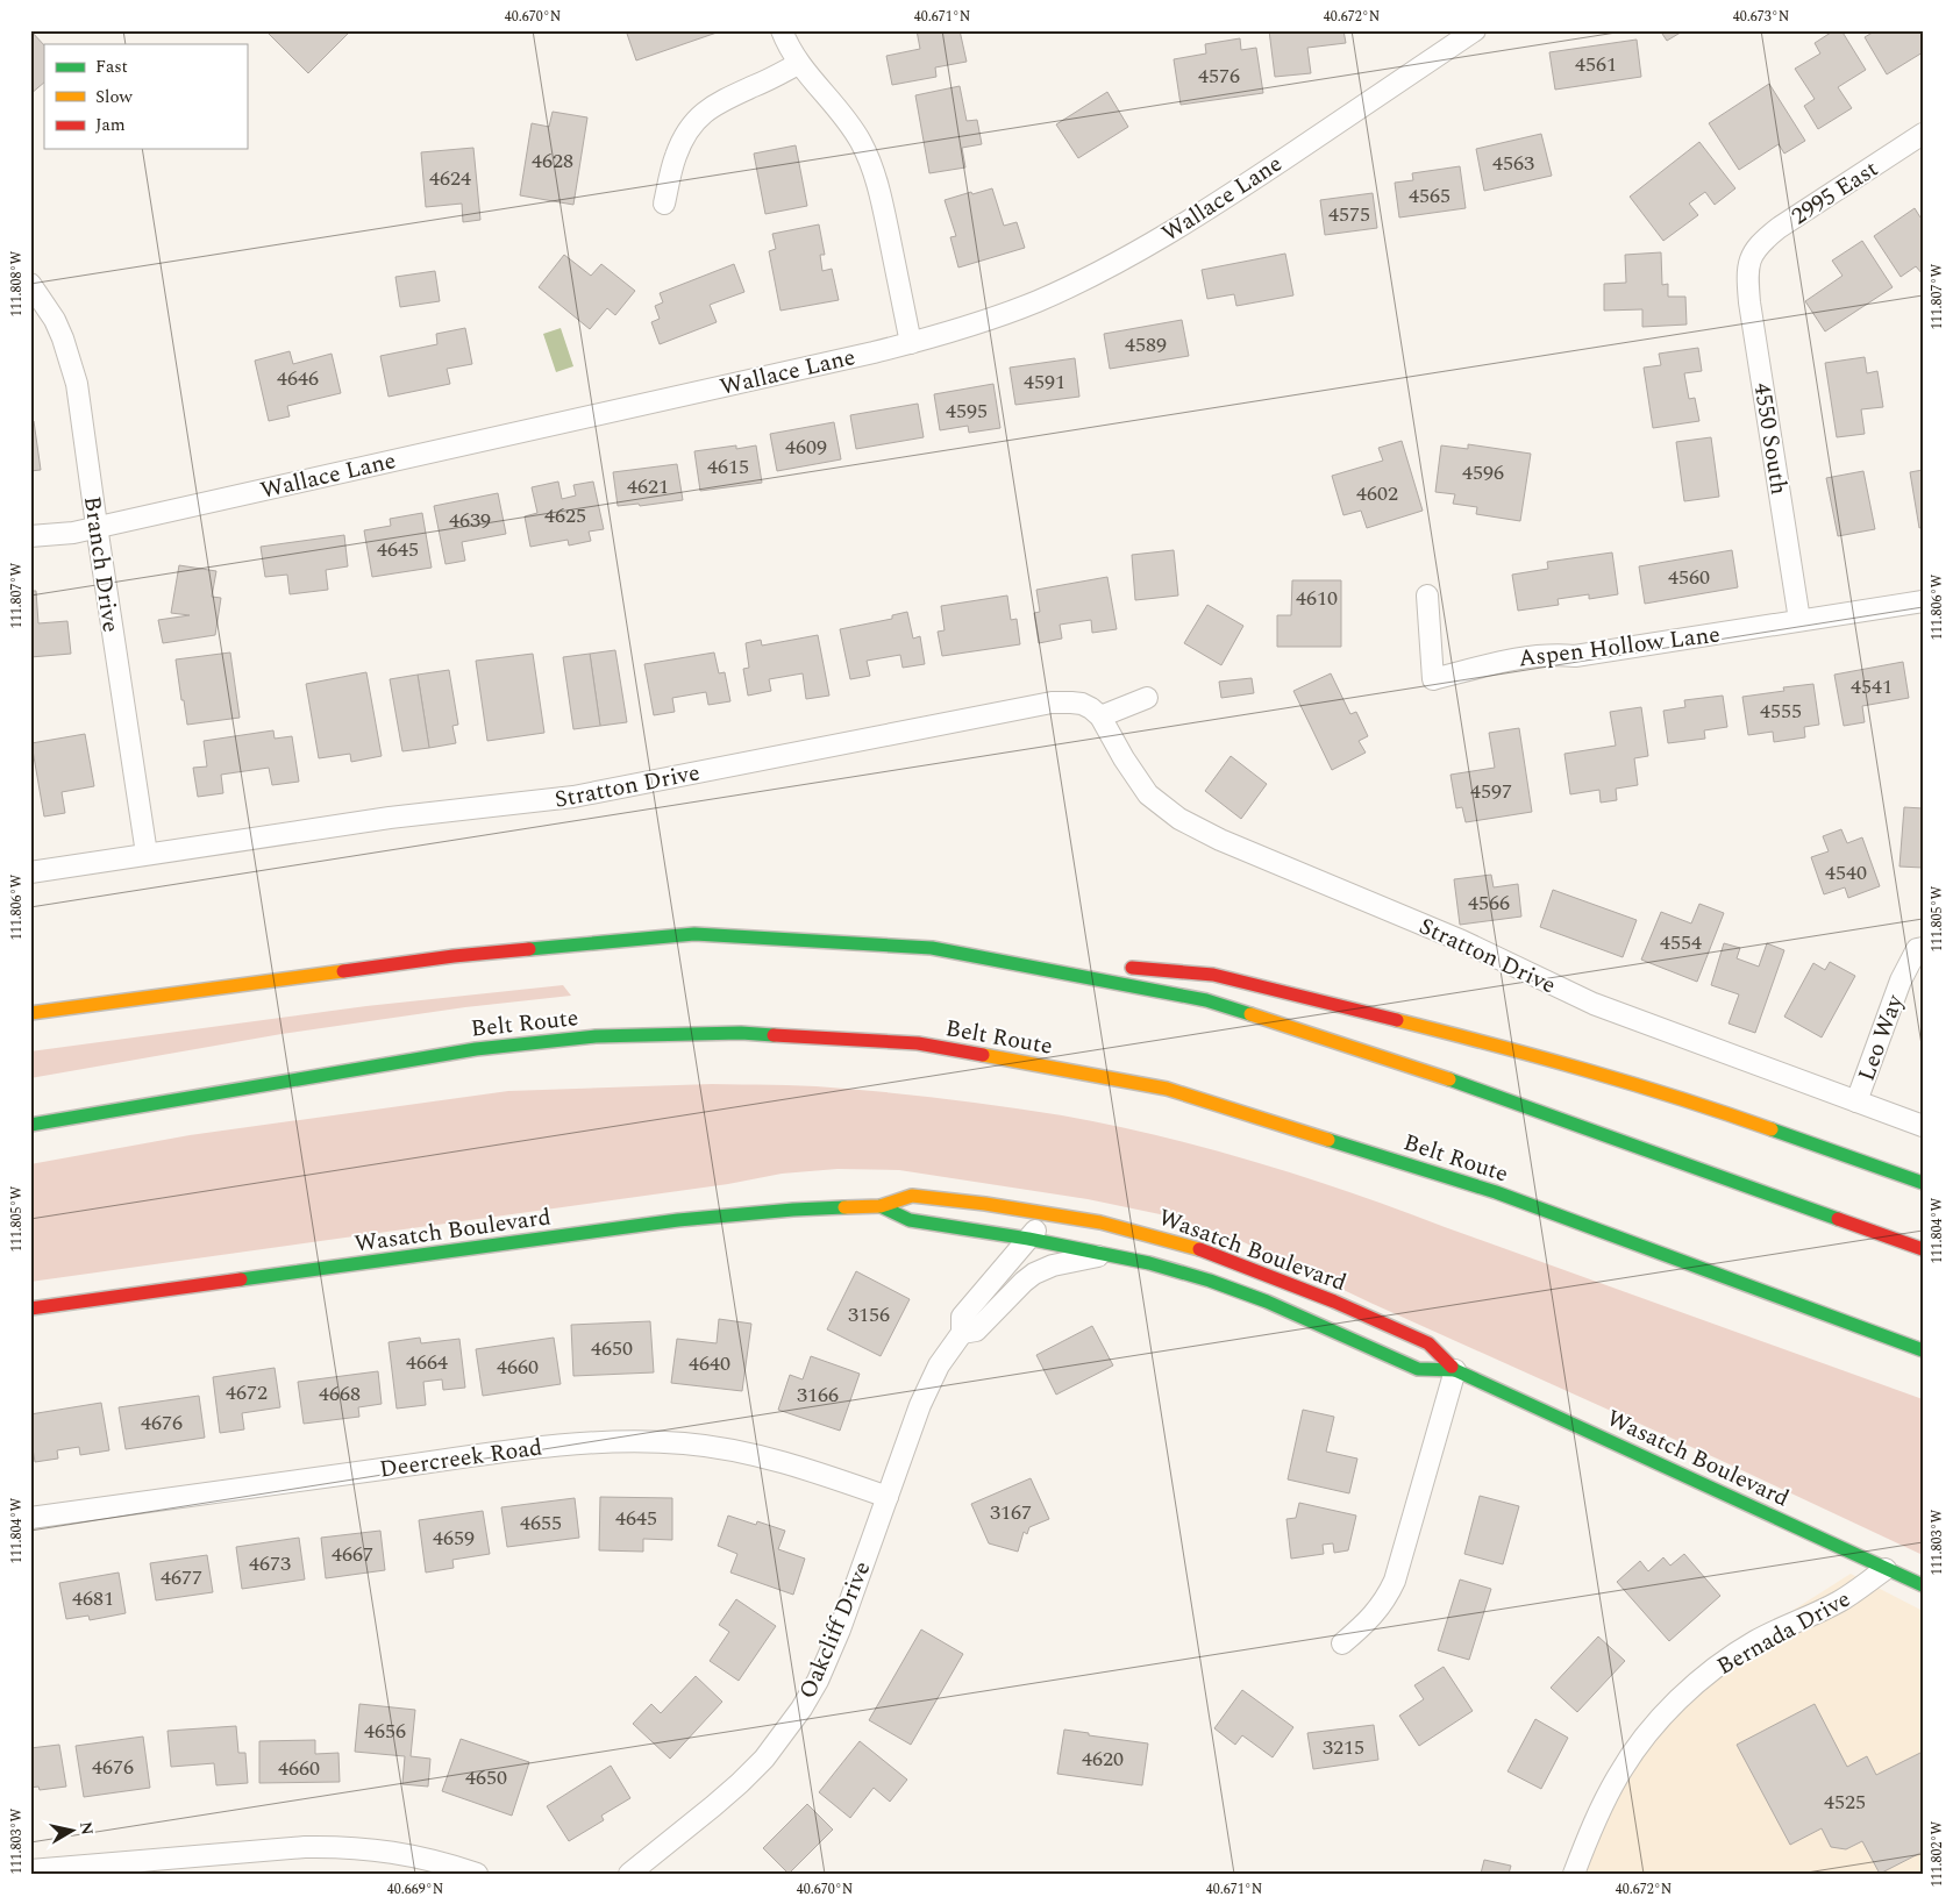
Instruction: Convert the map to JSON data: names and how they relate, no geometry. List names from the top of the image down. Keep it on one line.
{"streets":{"main road":["Belt Route","Wasatch Boulevard"],"street":["2995 East","Wallace Lane","4550 South","Branch Drive","Aspen Hollow Lane","Stratton Drive","Leo Way","Deercreek Road","Oakcliff Drive","Bernada Drive"]},"crossings":[["2995 East","4550 South"],["Wallace Lane","Branch Drive"],["4550 South","Aspen Hollow Lane"],["Branch Drive","Stratton Drive"],["Stratton Drive","Leo Way"],["Wasatch Boulevard","Oakcliff Drive"],["Wasatch Boulevard","Bernada Drive"],["Deercreek Road","Oakcliff Drive"]],"house_numbers":["4561","4576","4628","4563","4624","4565","4575","4589","4646","4591","4595","4609","4615","4596","4621","4602","4625","4639","4645","4560","4610","4541","4555","4597","4540","4566","4554","3156","4650","4664","4640","4660","4672","4668","3166","4676","3167","4645","4655","4659","4667","4673","4677","4681","4656","3215","4620","4676","4660","4650","4525"],"legend":["Fast","Slow","Jam"],"north":"right","coordinates":["40.670°N","40.671°N","40.672°N","40.673°N","111.808°W","111.807°W","111.806°W","111.805°W","111.804°W","111.803°W","111.802°W","40.669°N"]}
